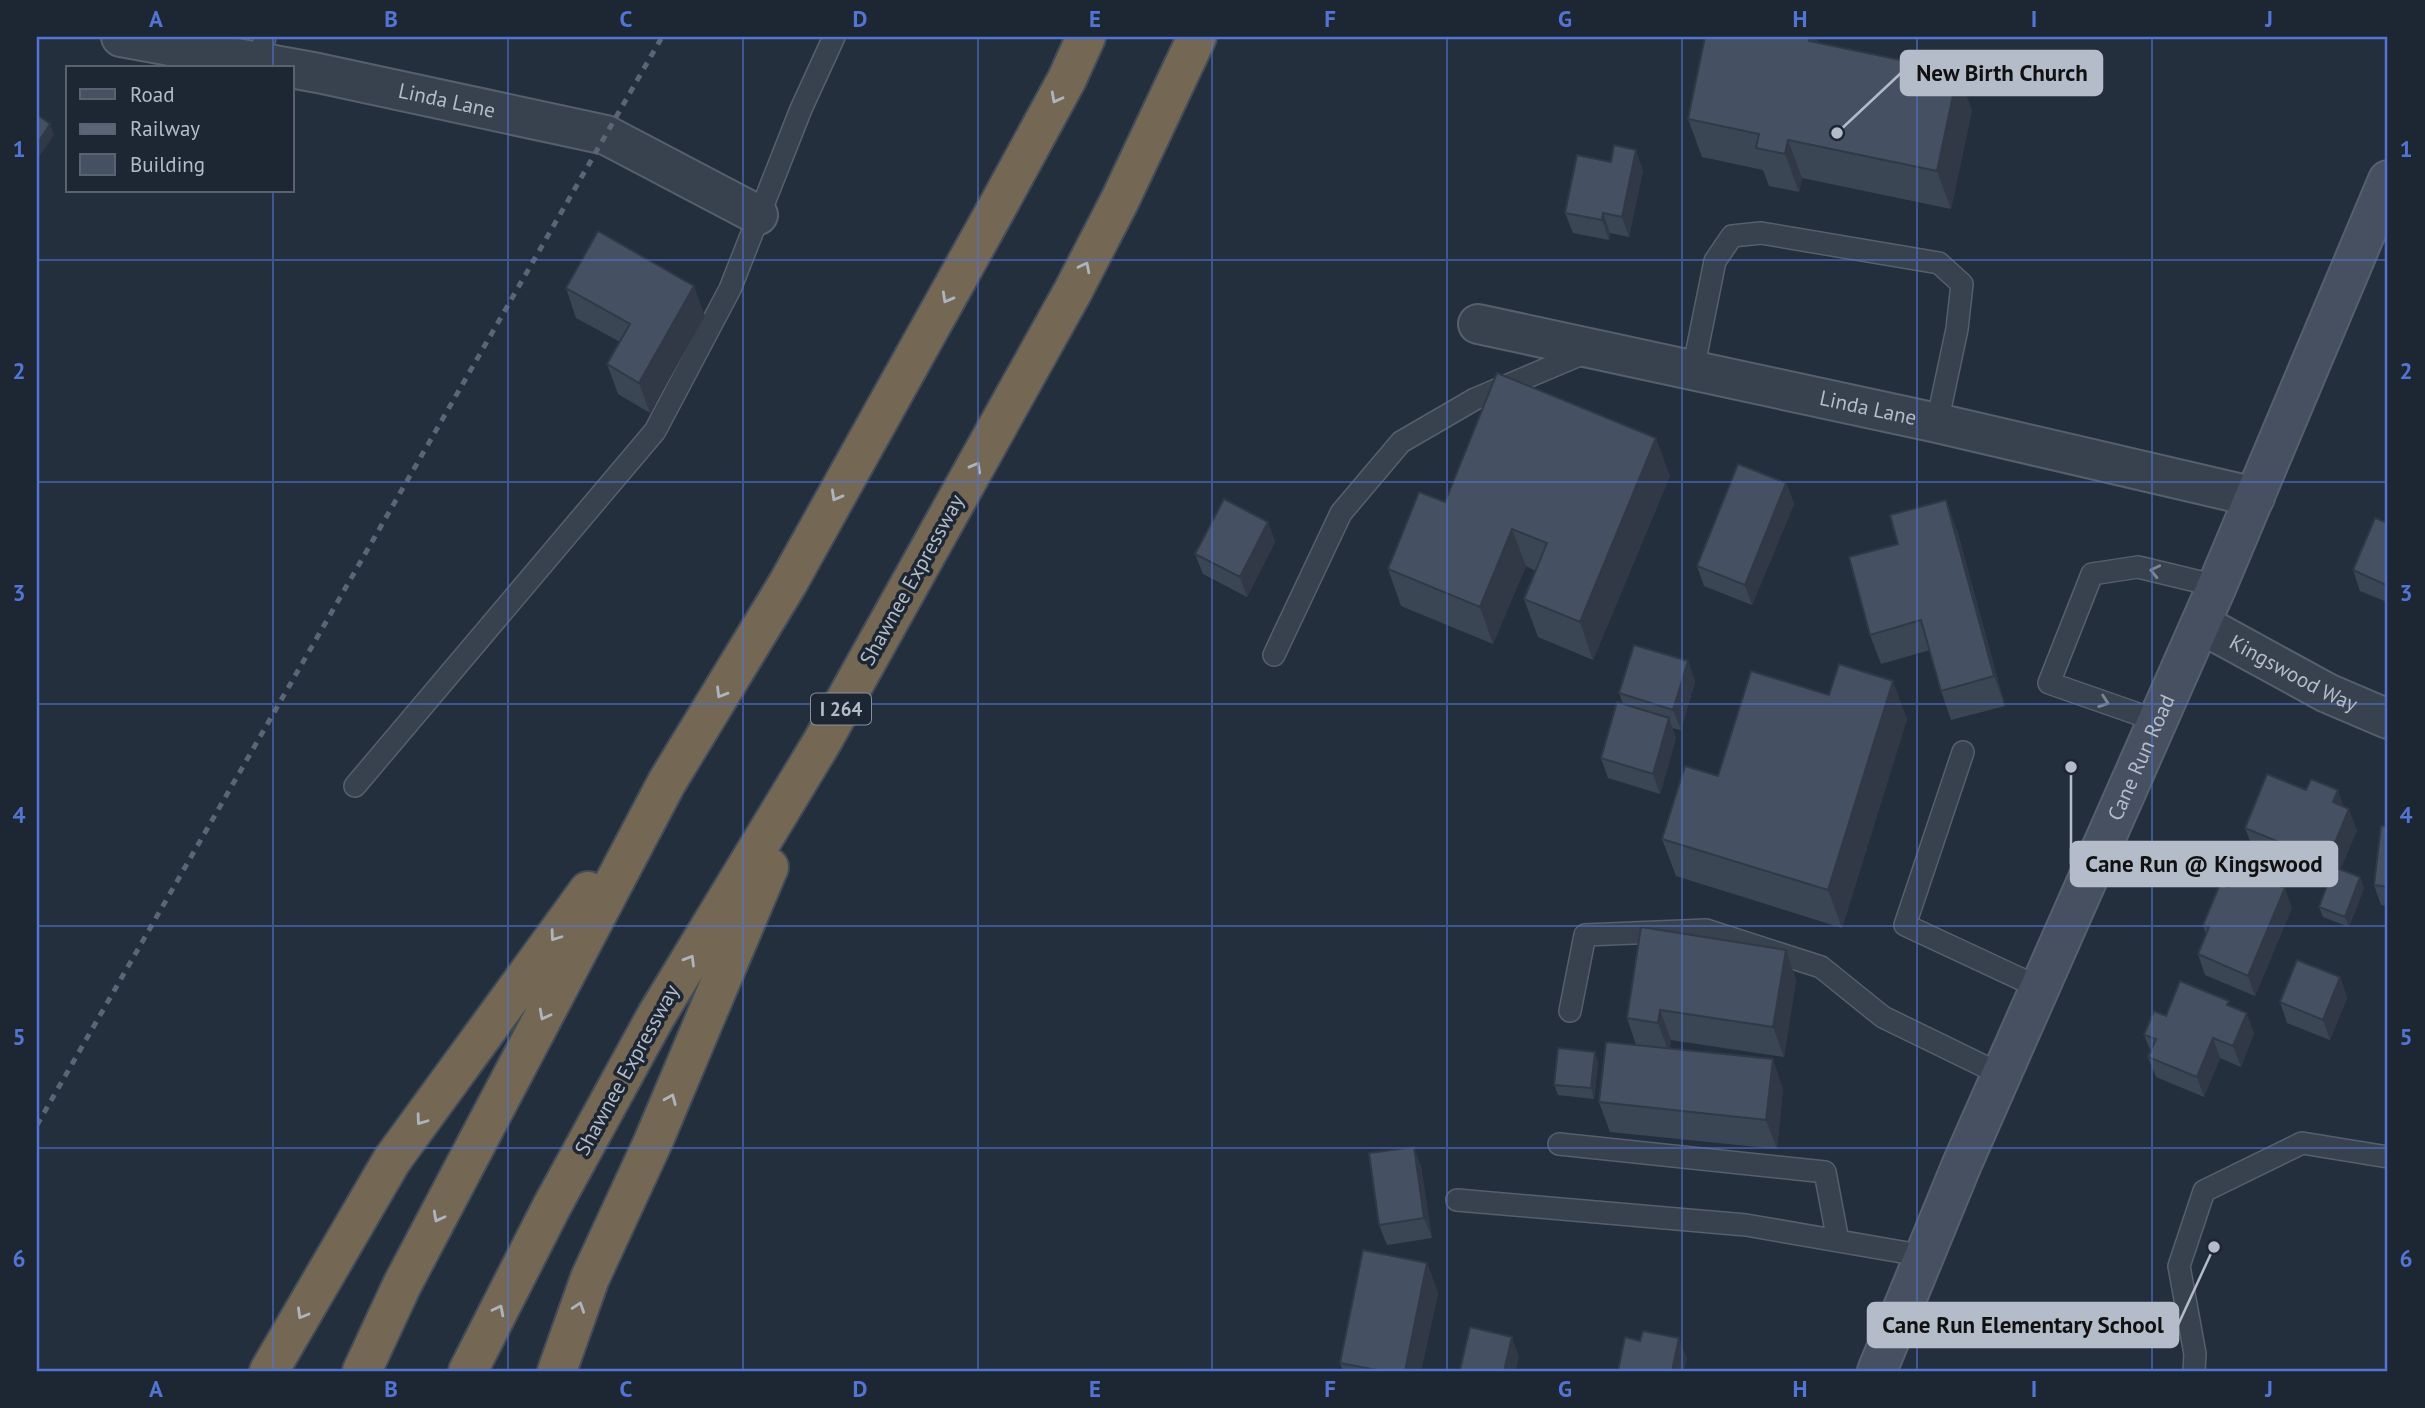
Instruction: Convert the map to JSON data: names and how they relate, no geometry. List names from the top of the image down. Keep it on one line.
{"streets":{"highway":["Shawnee Expressway","I 264"],"main road":["Cane Run Road"],"street":["Linda Lane","Kingswood Way"]},"crossings":[["Linda Lane","Cane Run Road"],["Kingswood Way","Cane Run Road"]],"places":["New Birth Church","Cane Run @ Kingswood","Cane Run Elementary School"],"legend":["Road","Railway","Building"],"grid":{"columns":["A","B","C","D","E","F","G","H","I","J"],"rows":["1","2","3","4","5","6"]}}
